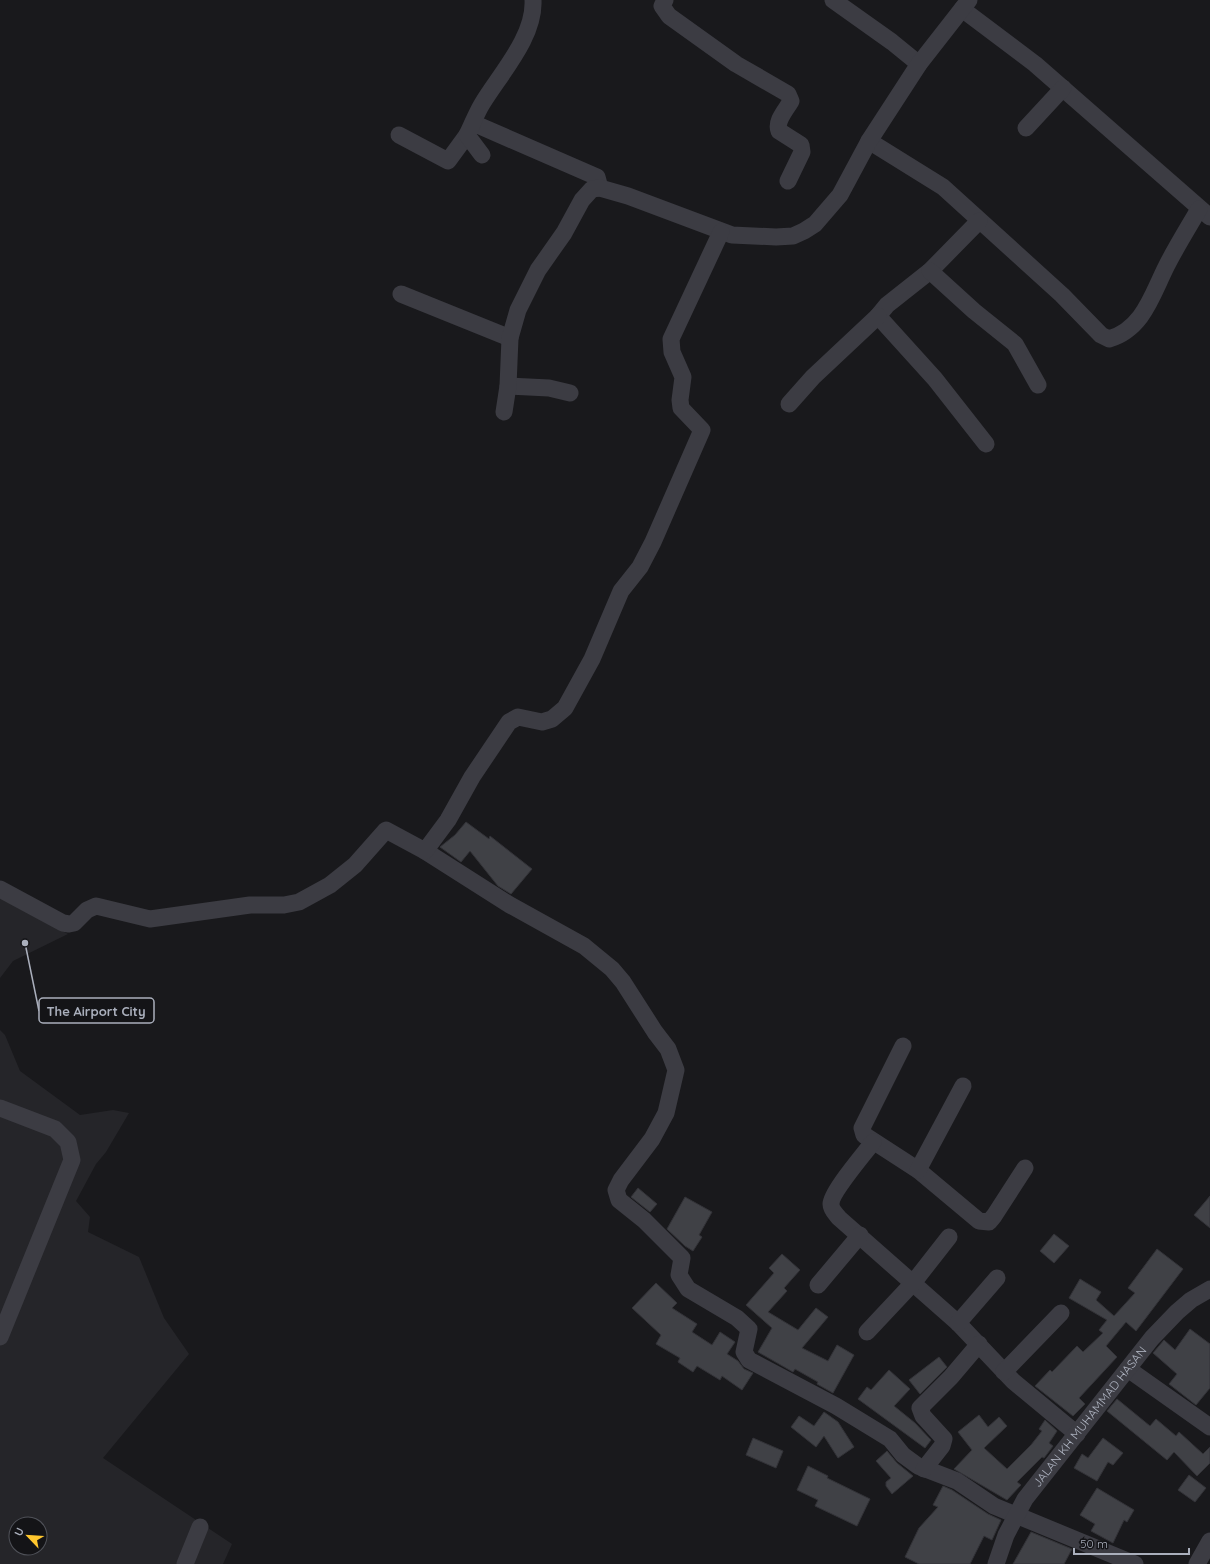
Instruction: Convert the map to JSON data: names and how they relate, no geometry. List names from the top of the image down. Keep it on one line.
{"streets":{"street":["JALAN KH MUHAMMAD HASAN"]},"places":["The Airport City"],"scale_bar":"50 m","north":"top left"}
